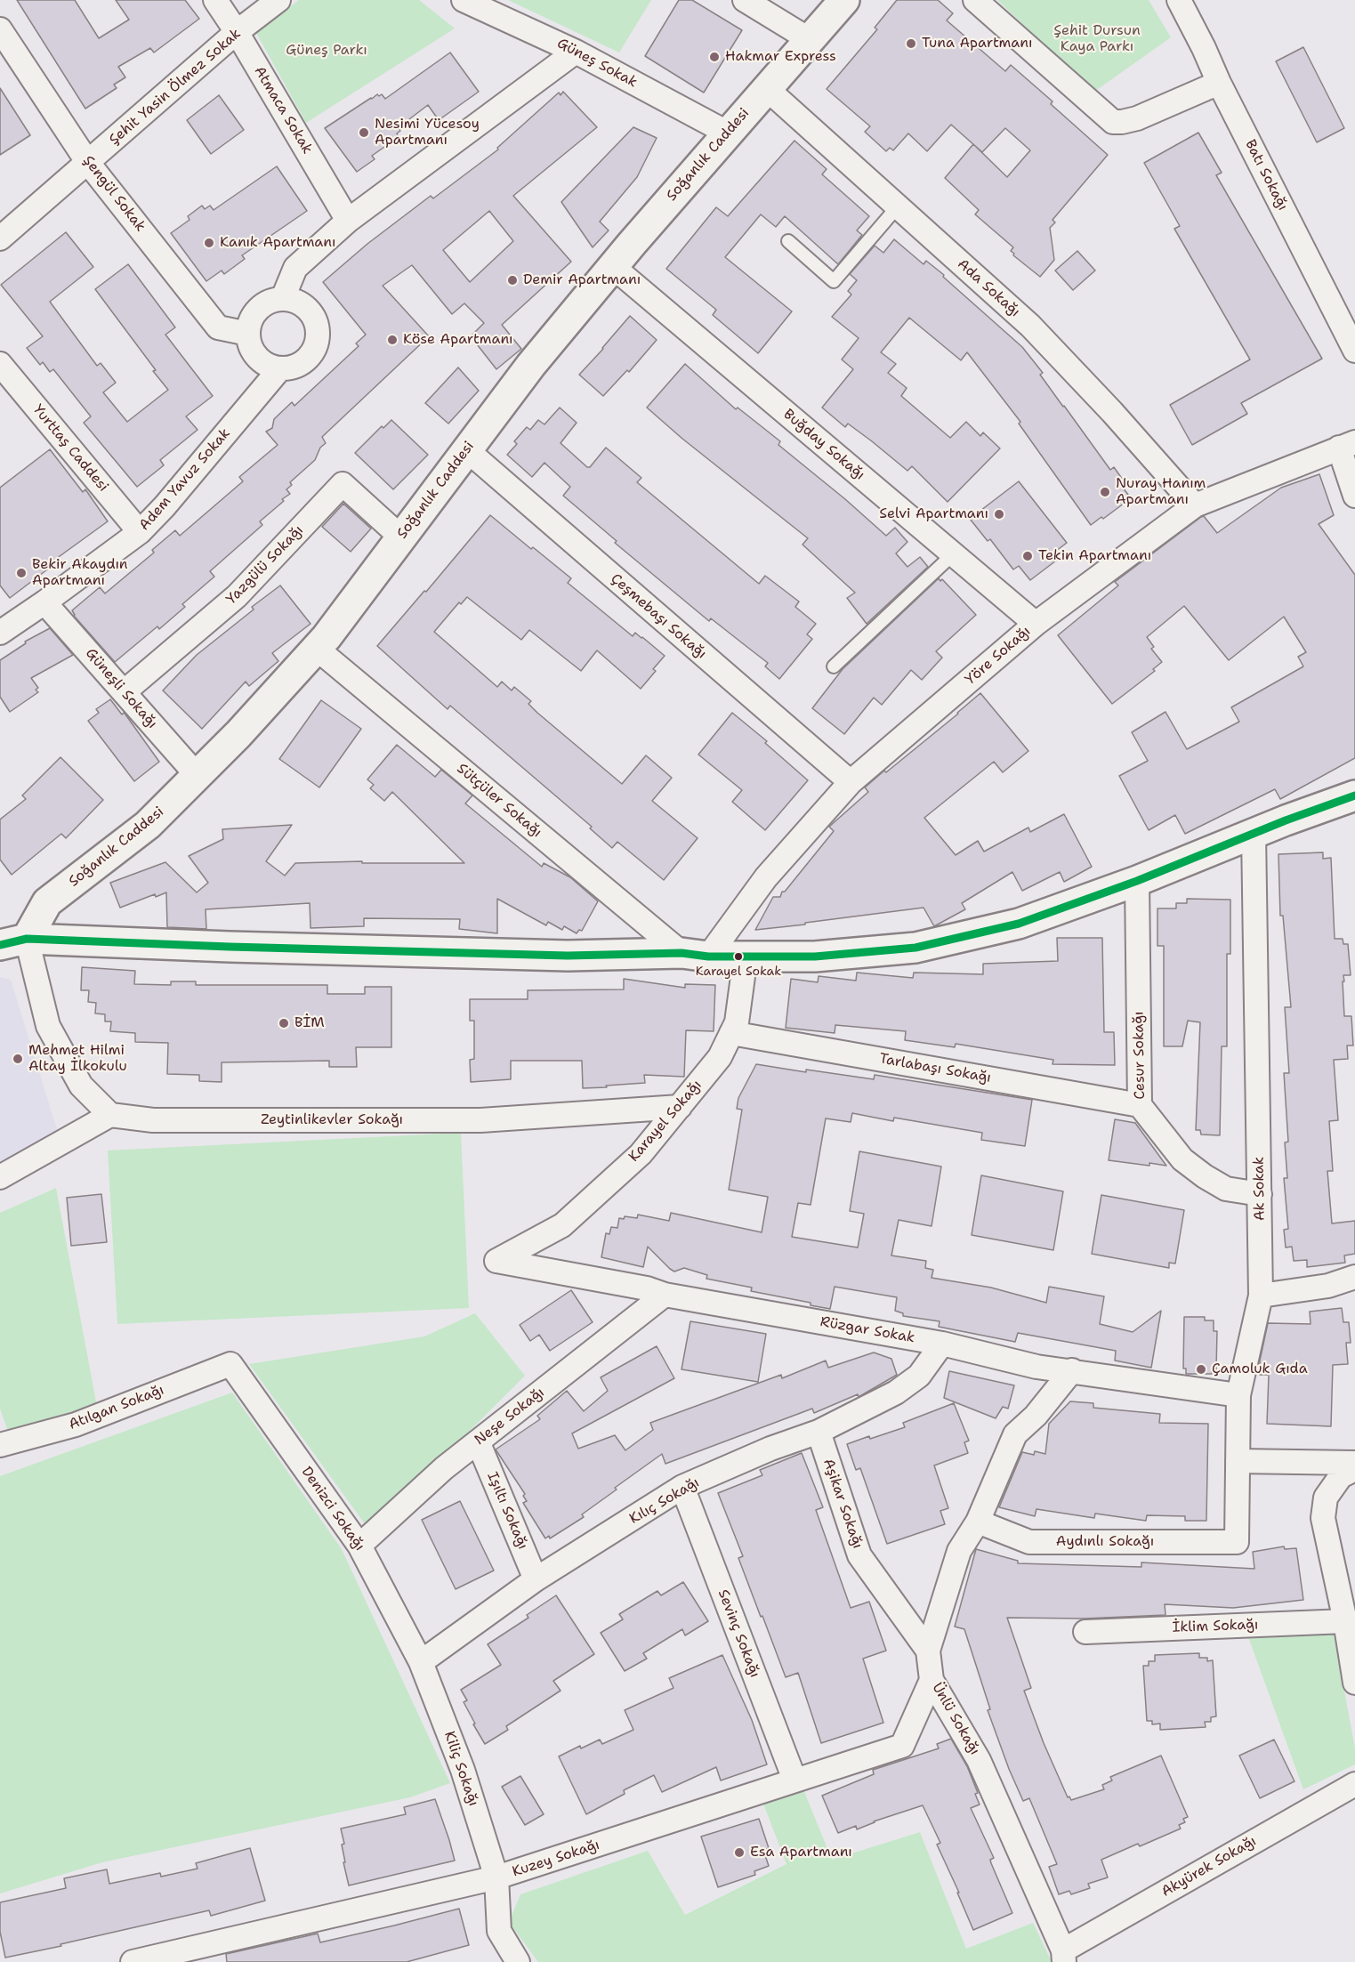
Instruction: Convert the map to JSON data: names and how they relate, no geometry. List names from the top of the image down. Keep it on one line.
{"streets":{"street":["Güneş Sokak","Şehit Yasin Ölmez Sokak","Atmaca Sokak","Soğanlık Caddesi","Batı Sokağı","Şengül Sokak","Ada Sokağı","Buğday Sokağı","Yurttaş Caddesi","Adem Yavuz Sokak","Yazgülü Sokağı","Çeşmebaşı Sokağı","Yöre Sokağı","Güneşli Sokağı","Sütçüler Sokağı","Cesur Sokağı","Tarlabaşı Sokağı","Zeytinlikevler Sokağı","Karayel Sokağı","Ak Sokak","Rüzgar Sokak","Atılgan Sokağı","Neşe Sokağı","Kılıç Sokağı","Aşikar Sokağı","Denizci Sokağı","Işıltı Sokağı","Aydınlı Sokağı","İklim Sokağı","Sevinç Sokağı","Ünlü Sokağı","Kiliç Sokağı","Kuzey Sokağı","Akyürek Sokağı"]},"crossings":[["Güneş Sokak","Soğanlık Caddesi"],["Şehit Yasin Ölmez Sokak","Atmaca Sokak"],["Şehit Yasin Ölmez Sokak","Şengül Sokak"],["Soğanlık Caddesi","Ada Sokağı"],["Soğanlık Caddesi","Buğday Sokağı"],["Soğanlık Caddesi","Yazgülü Sokağı"],["Soğanlık Caddesi","Çeşmebaşı Sokağı"],["Soğanlık Caddesi","Güneşli Sokağı"],["Soğanlık Caddesi","Sütçüler Sokağı"],["Şengül Sokak","Adem Yavuz Sokak"],["Ada Sokağı","Yöre Sokağı"],["Buğday Sokağı","Yöre Sokağı"],["Yurttaş Caddesi","Adem Yavuz Sokak"],["Adem Yavuz Sokak","Güneşli Sokağı"],["Yazgülü Sokağı","Güneşli Sokağı"],["Çeşmebaşı Sokağı","Yöre Sokağı"],["Yöre Sokağı","Sütçüler Sokağı"],["Cesur Sokağı","Tarlabaşı Sokağı"],["Cesur Sokağı","Ak Sokak"],["Tarlabaşı Sokağı","Karayel Sokağı"],["Zeytinlikevler Sokağı","Karayel Sokağı"],["Karayel Sokağı","Rüzgar Sokak"],["Ak Sokak","Rüzgar Sokak"],["Ak Sokak","Aydınlı Sokağı"],["Rüzgar Sokak","Neşe Sokağı"],["Rüzgar Sokak","Kılıç Sokağı"],["Rüzgar Sokak","Ünlü Sokağı"],["Atılgan Sokağı","Denizci Sokağı"],["Neşe Sokağı","Denizci Sokağı"],["Neşe Sokağı","Işıltı Sokağı"],["Kılıç Sokağı","Aşikar Sokağı"],["Kılıç Sokağı","Denizci Sokağı"],["Kılıç Sokağı","Işıltı Sokağı"],["Kılıç Sokağı","Sevinç Sokağı"],["Kılıç Sokağı","Kiliç Sokağı"],["Aşikar Sokağı","Ünlü Sokağı"],["Denizci Sokağı","Kiliç Sokağı"],["Aydınlı Sokağı","Ünlü Sokağı"],["Sevinç Sokağı","Kuzey Sokağı"],["Ünlü Sokağı","Kuzey Sokağı"],["Ünlü Sokağı","Akyürek Sokağı"],["Kiliç Sokağı","Kuzey Sokağı"]],"parks":["Şehit Dursun Kaya Parkı","Güneş Parkı"],"places":["Tuna Apartmanı","Hakmar Express","Nesimi Yücesoy Apartmanı","Kanık Apartmanı","Demir Apartmanı","Köse Apartmanı","Nuray Hanım Apartmanı","Selvi Apartmanı","Tekin Apartmanı","Bekir Akaydın Apartmanı","Karayel Sokak","BİM","Mehmet Hilmi Altay İlkokulu","Çamoluk Gıda","Esa Apartmanı"]}
